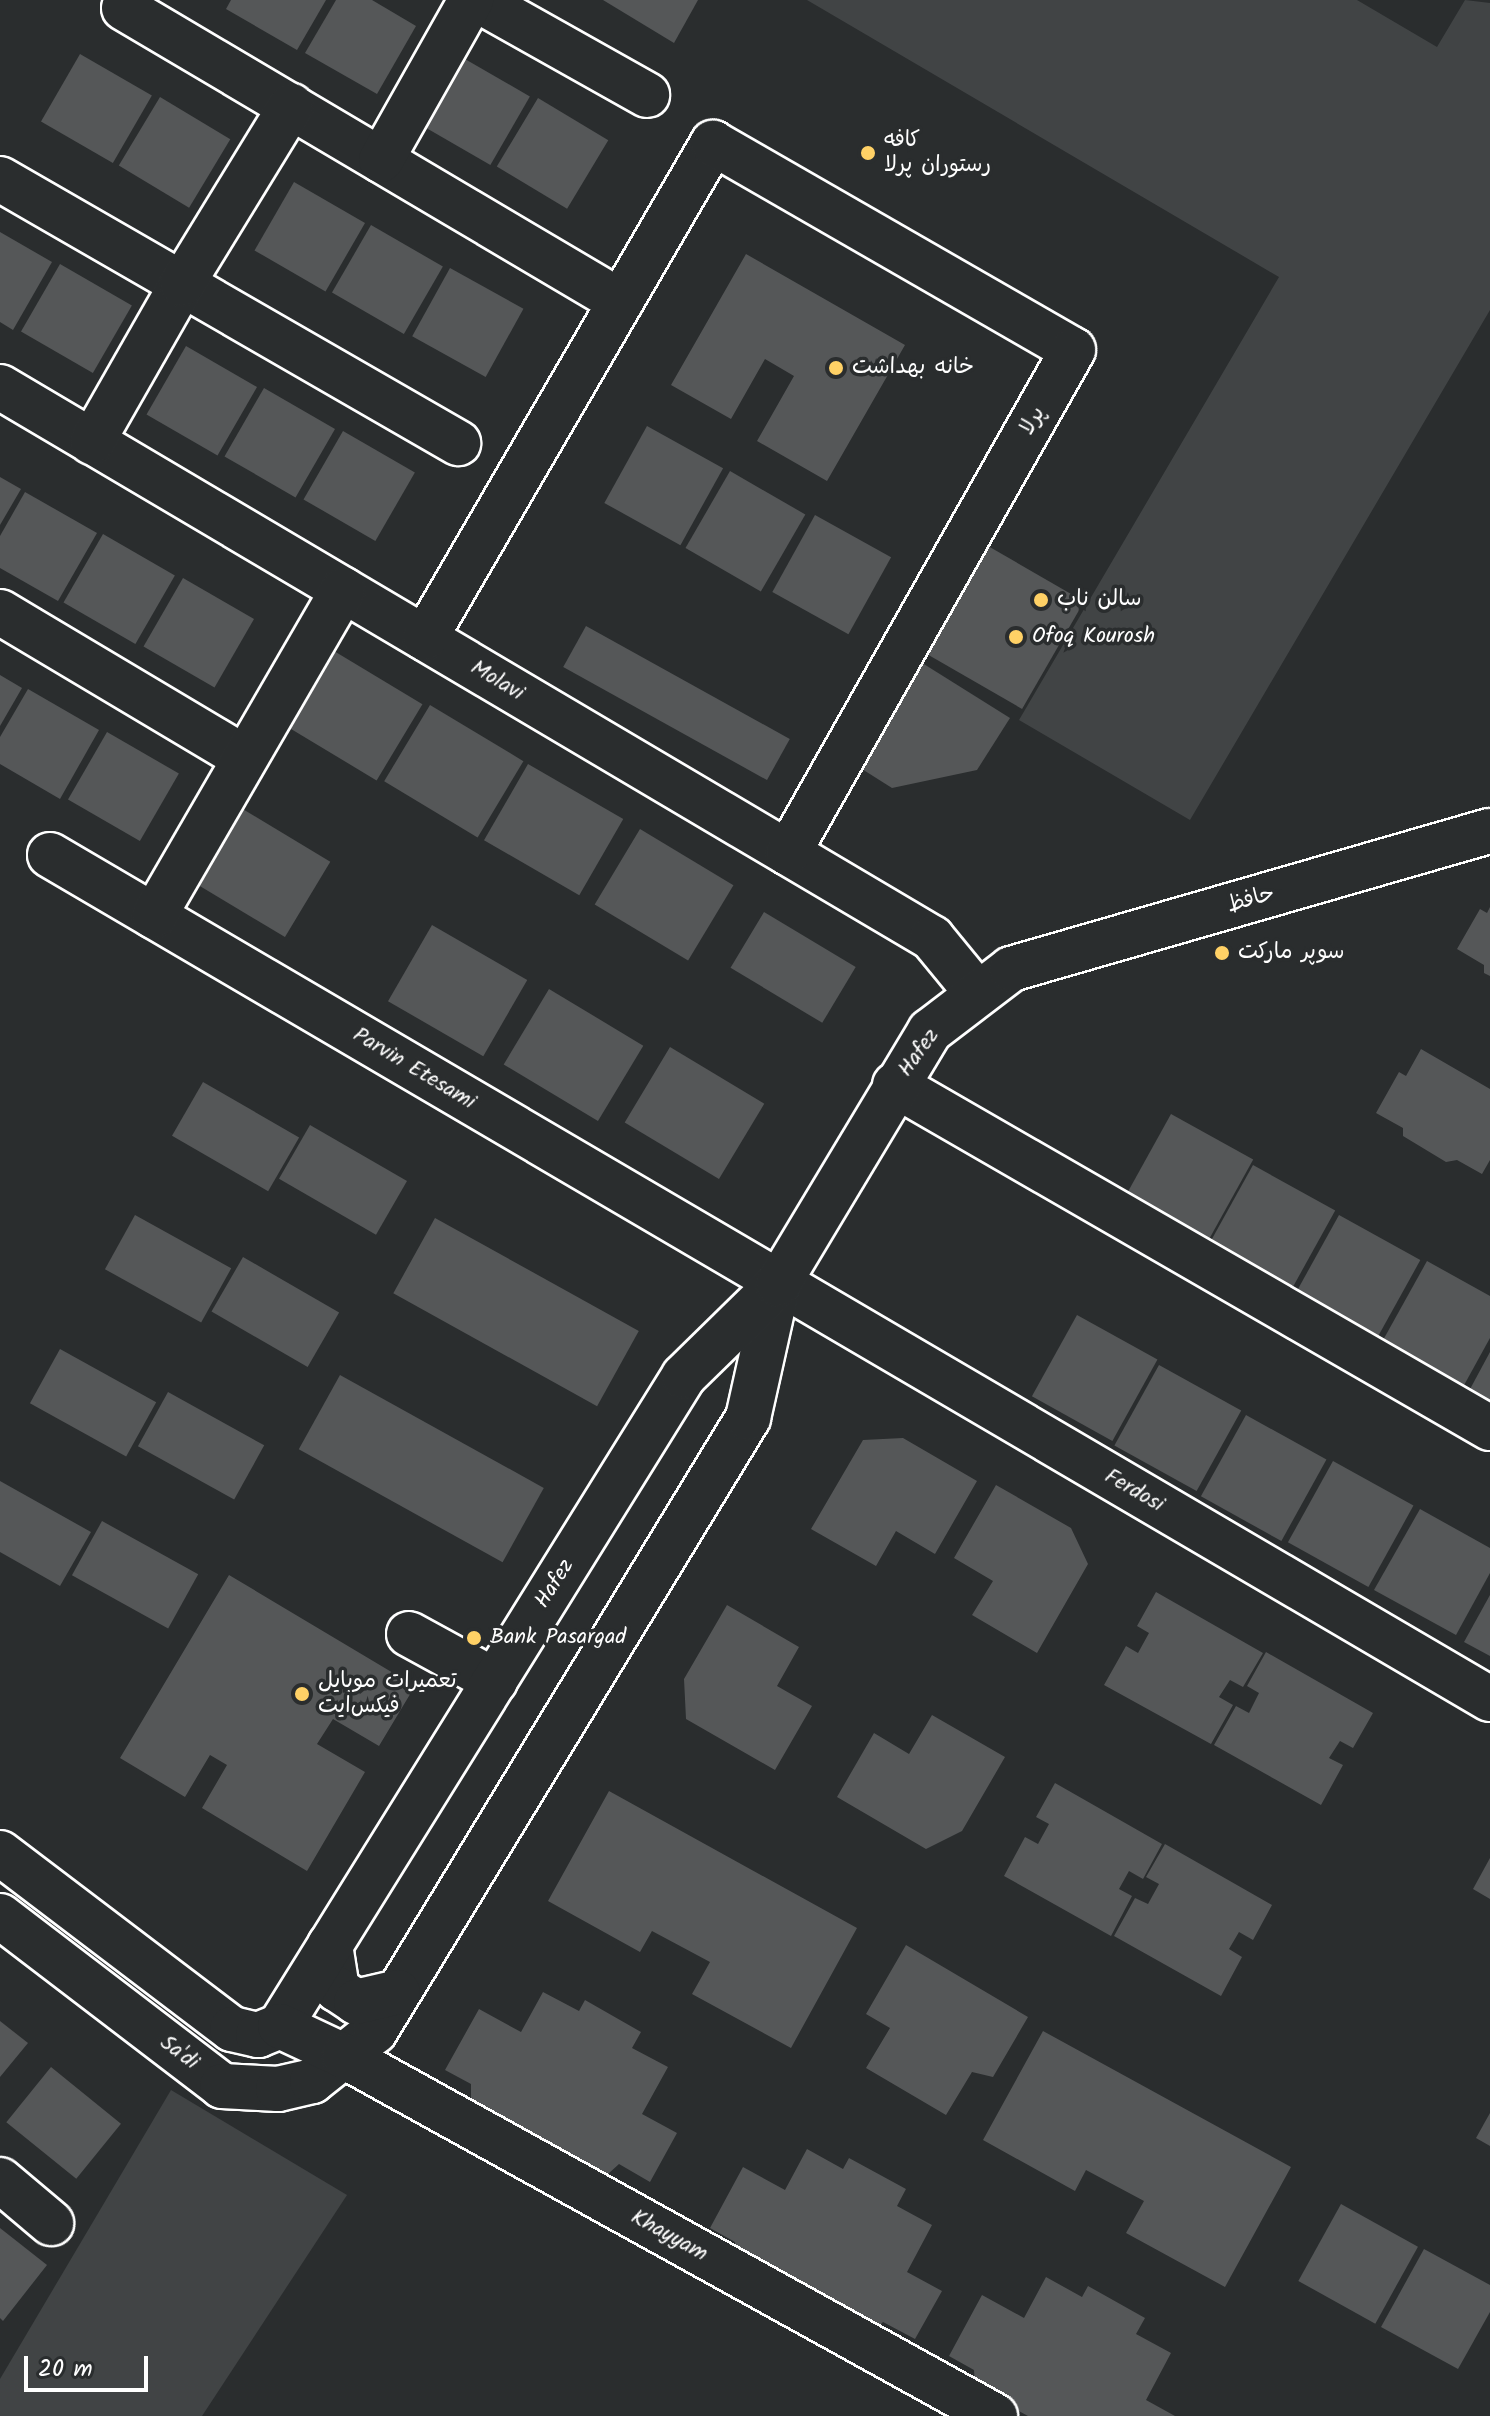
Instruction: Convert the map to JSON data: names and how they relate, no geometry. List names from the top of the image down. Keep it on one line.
{"streets":{"street":["پرلا","Molavi","حافظ","Hafez","Parvin Etesami","Ferdosi","Sa'di","Khayyam"]},"crossings":[["پرلا","Molavi"],["Molavi","حافظ"],["Molavi","Hafez"],["حافظ","Hafez"],["Hafez","Parvin Etesami"],["Hafez","Ferdosi"],["Hafez","Sa'di"],["Hafez","Khayyam"],["Parvin Etesami","Ferdosi"],["Sa'di","Khayyam"]],"places":["کافه رستوران پرلا","خانه بهداشت","سالن ناب","Ofoq Kourosh","سوپر مارکت","Bank Pasargad","تعمیرات موبایل فیکس‌ایت"],"scale_bar":"20 m"}
